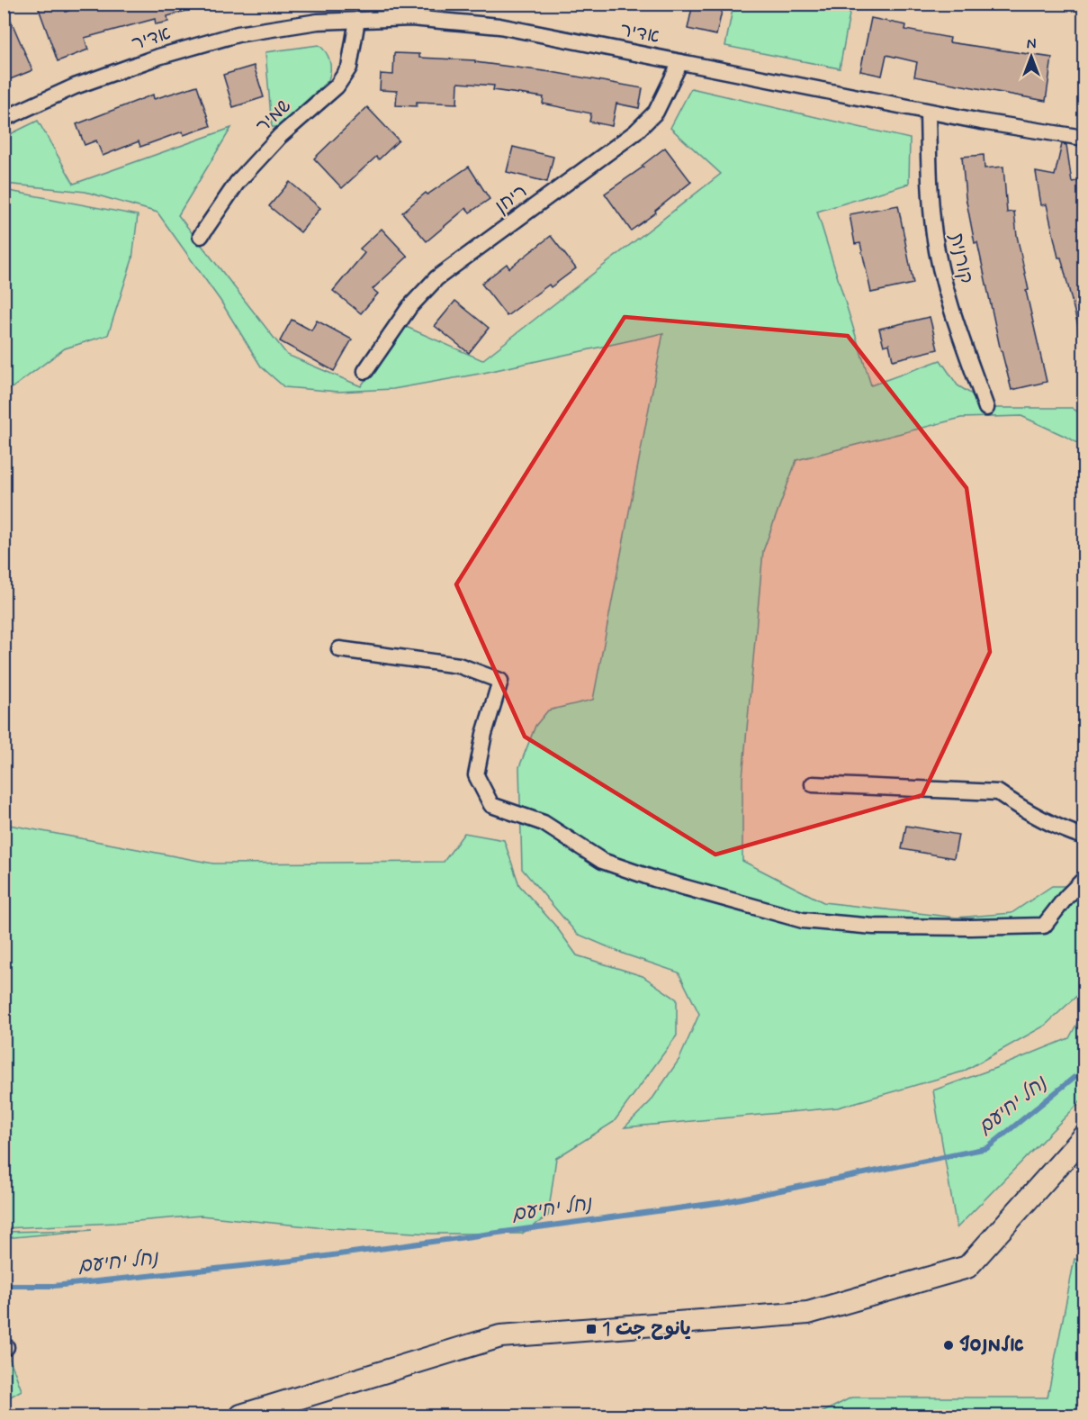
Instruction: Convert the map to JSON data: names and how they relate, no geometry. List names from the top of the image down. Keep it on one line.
{"streets":{"street":["אדיר","שמיר","ריחן","קורנית"]},"crossings":[["אדיר","שמיר"],["אדיר","ריחן"],["אדיר","קורנית"]],"water":["נחל יחיעם"],"places":{"transit":["يانوح جت 1"],"other":["אלמנסף"]},"north":"top"}
